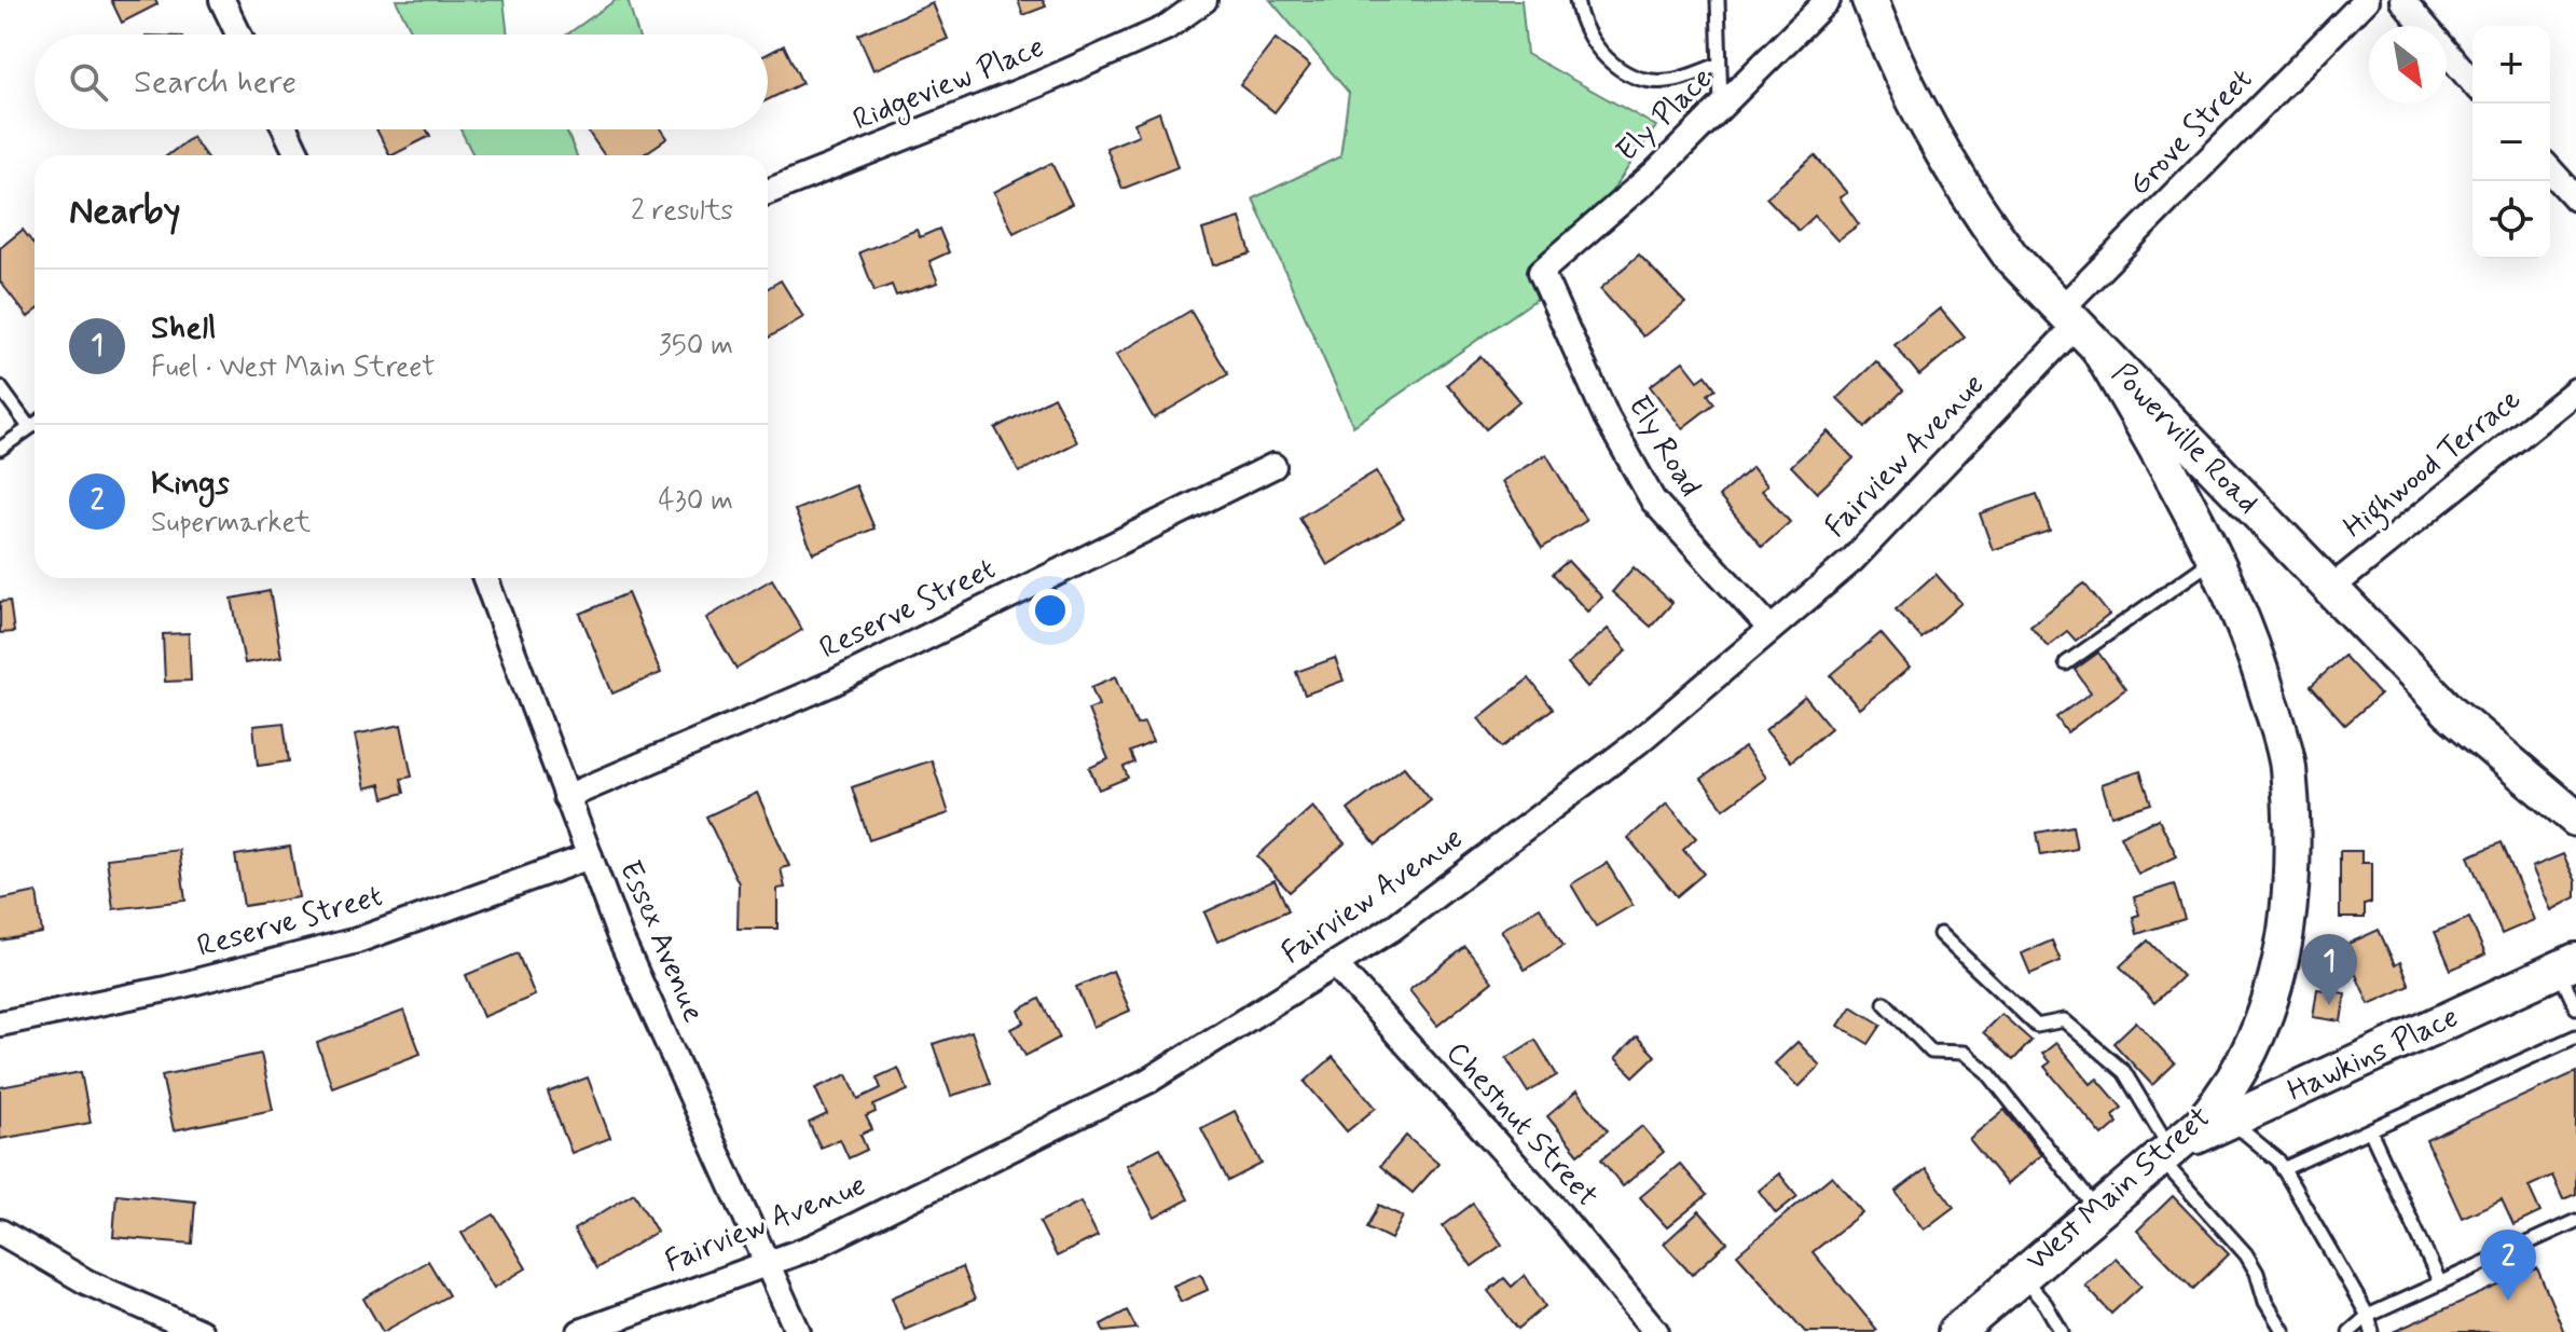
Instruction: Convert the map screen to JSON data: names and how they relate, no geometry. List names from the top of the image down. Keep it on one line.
{"streets":{"street":["Ridgeview Place","Ely Place","Grove Street","Powerville Road","Ely Road","Fairview Avenue","Highwood Terrace","Reserve Street","Essex Avenue","Hawkins Place","Chestnut Street","West Main Street"]},"crossings":[["Ely Place","Ely Road"],["Grove Street","Powerville Road"],["Grove Street","Fairview Avenue"],["Powerville Road","Fairview Avenue"],["Powerville Road","Highwood Terrace"],["Powerville Road","West Main Street"],["Ely Road","Fairview Avenue"],["Fairview Avenue","Essex Avenue"],["Fairview Avenue","Chestnut Street"],["Reserve Street","Essex Avenue"],["Hawkins Place","West Main Street"]],"north":"bottom right","page":{"map_buttons":["+","−"],"search":"Search here","heading":["Nearby","2 results"],"list":[{"mark":"1","name":"Shell","note":"Fuel · West Main Street","value":"350 m"},{"mark":"2","name":"Kings","note":"Supermarket","value":"430 m"}],"pins":["1","2"]}}
